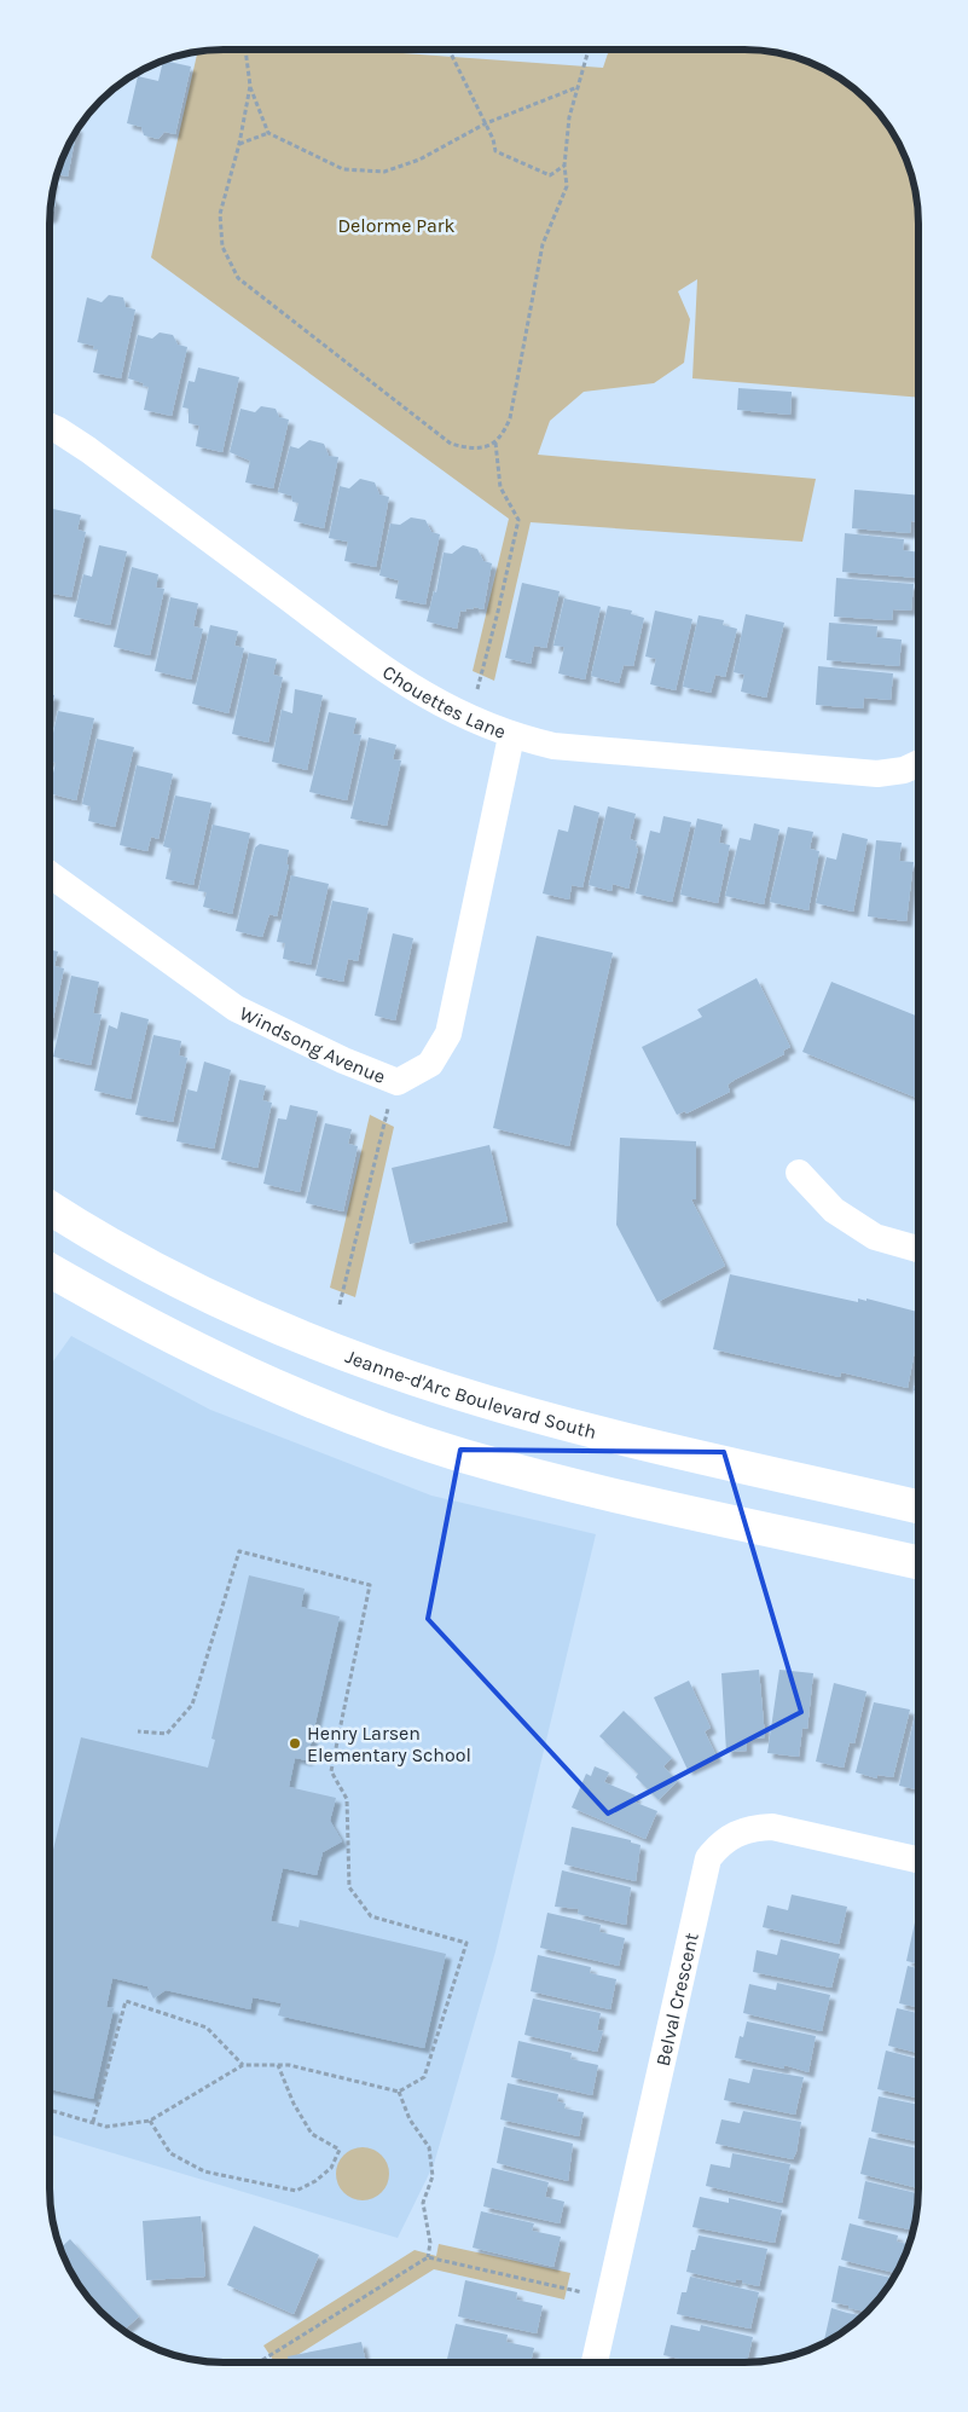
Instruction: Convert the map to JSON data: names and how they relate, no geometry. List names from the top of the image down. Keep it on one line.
{"streets":{"main road":["Jeanne-d'Arc Boulevard South"],"street":["Chouettes Lane","Windsong Avenue","Belval Crescent"]},"crossings":[["Chouettes Lane","Windsong Avenue"]],"parks":["Delorme Park"],"places":["Henry Larsen Elementary School"]}
